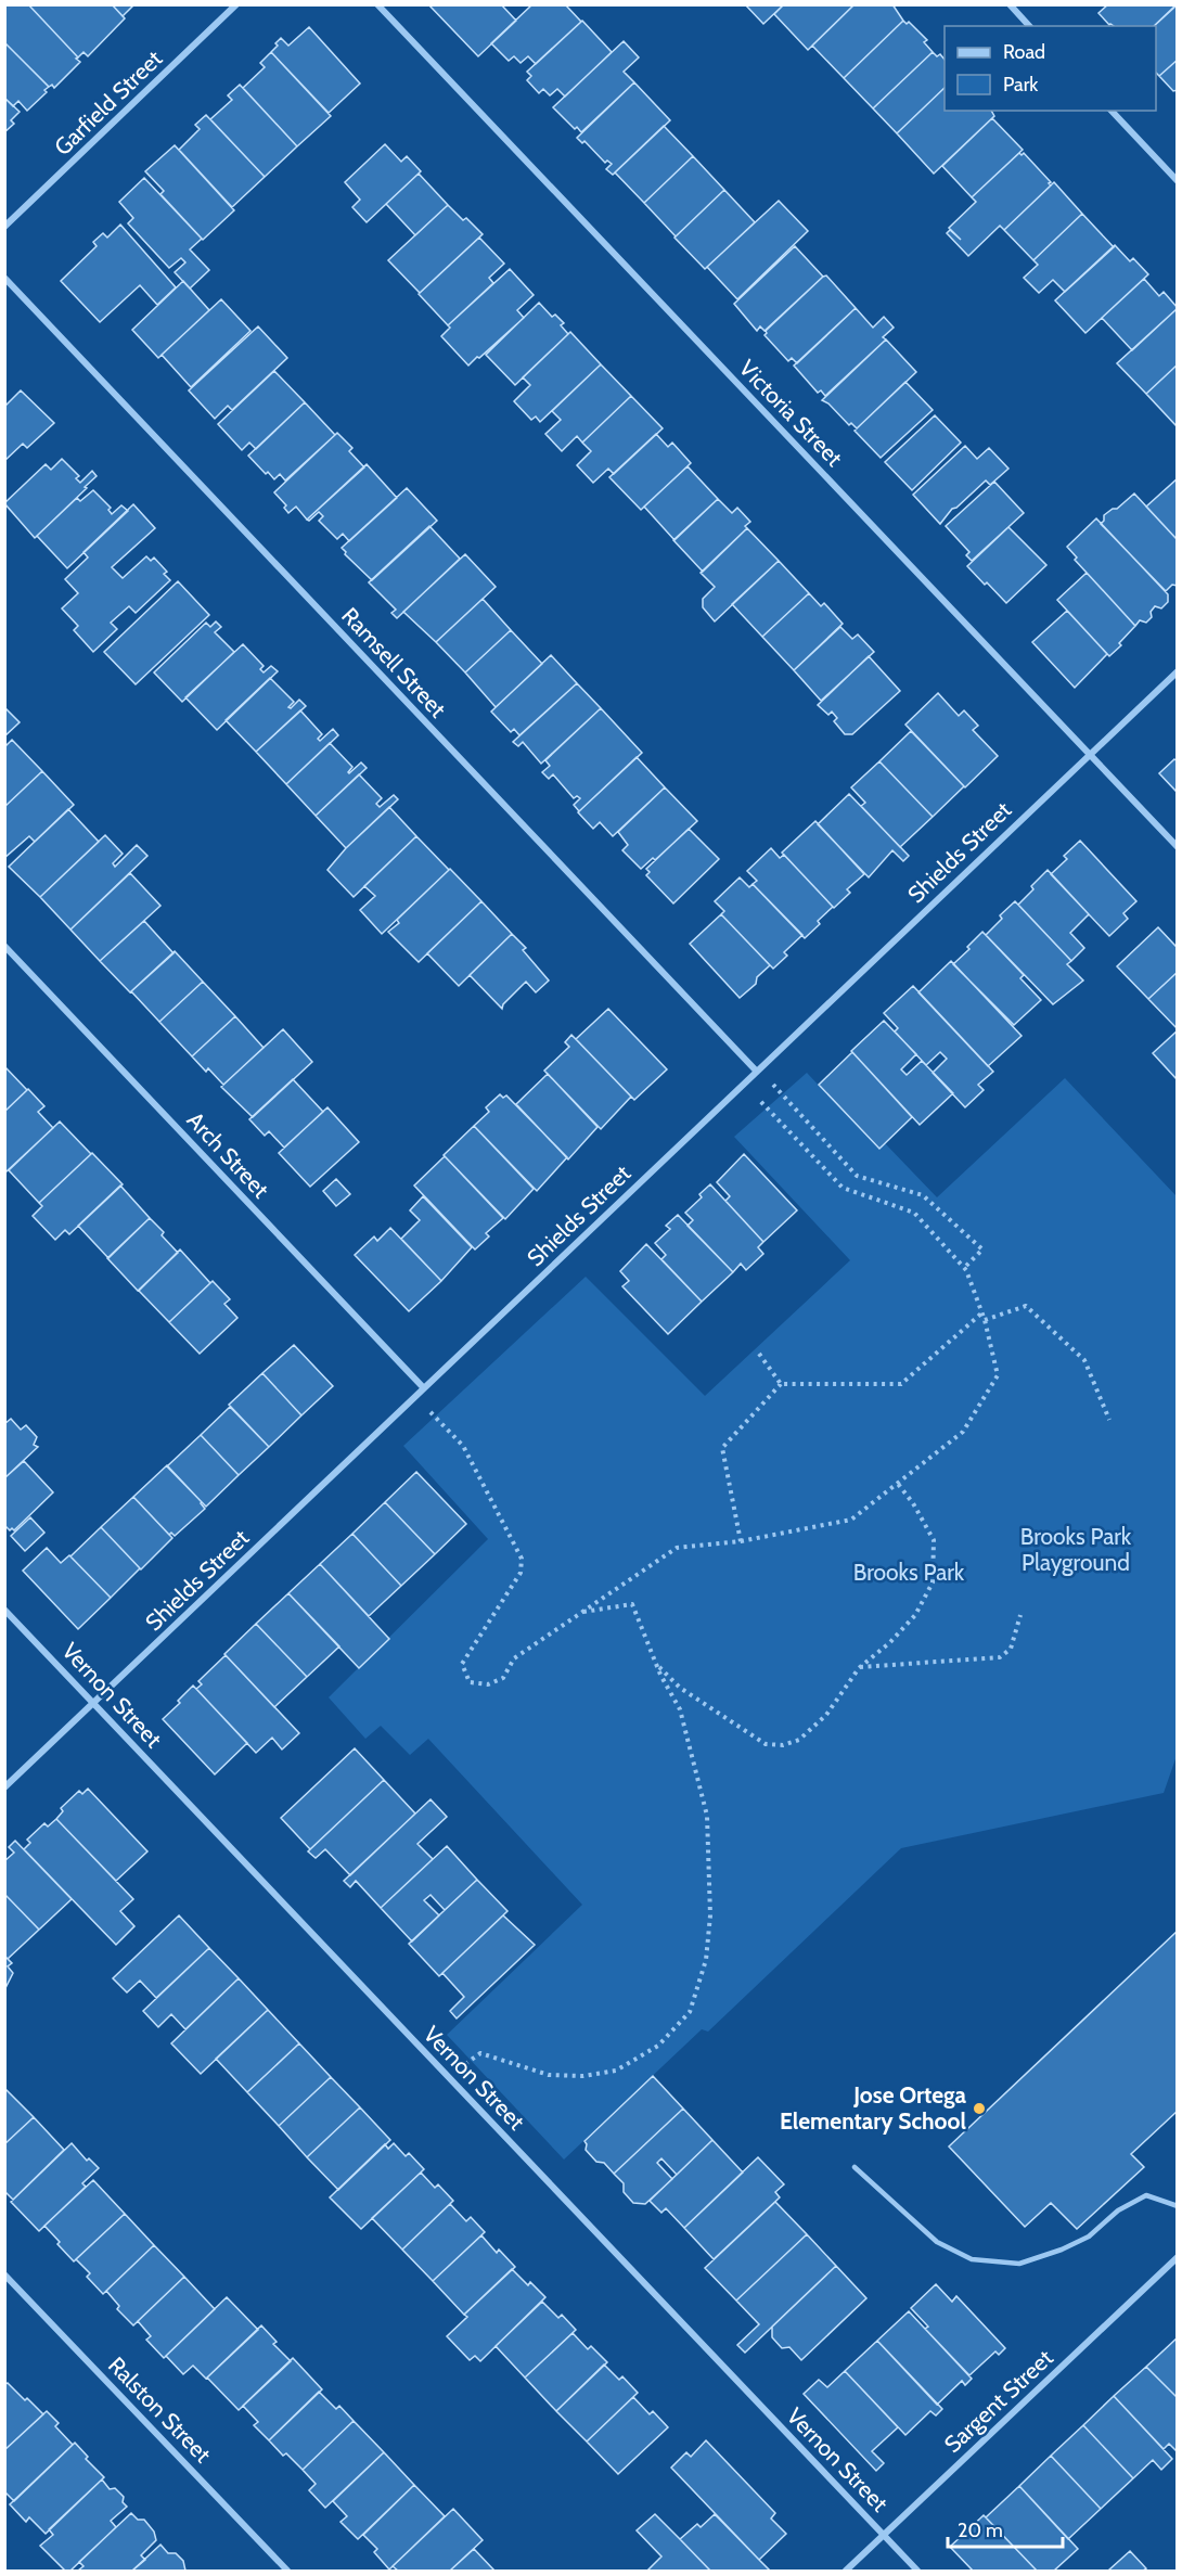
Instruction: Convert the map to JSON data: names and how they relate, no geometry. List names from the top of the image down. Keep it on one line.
{"streets":{"street":["Garfield Street","Victoria Street","Ramsell Street","Shields Street","Arch Street","Vernon Street","Sargent Street","Ralston Street"]},"crossings":[["Victoria Street","Shields Street"],["Ramsell Street","Shields Street"],["Shields Street","Arch Street"],["Shields Street","Vernon Street"],["Vernon Street","Sargent Street"]],"parks":["Brooks Park Playground","Brooks Park"],"places":["Jose Ortega Elementary School"],"legend":["Road","Park"],"scale_bar":"20 m"}
